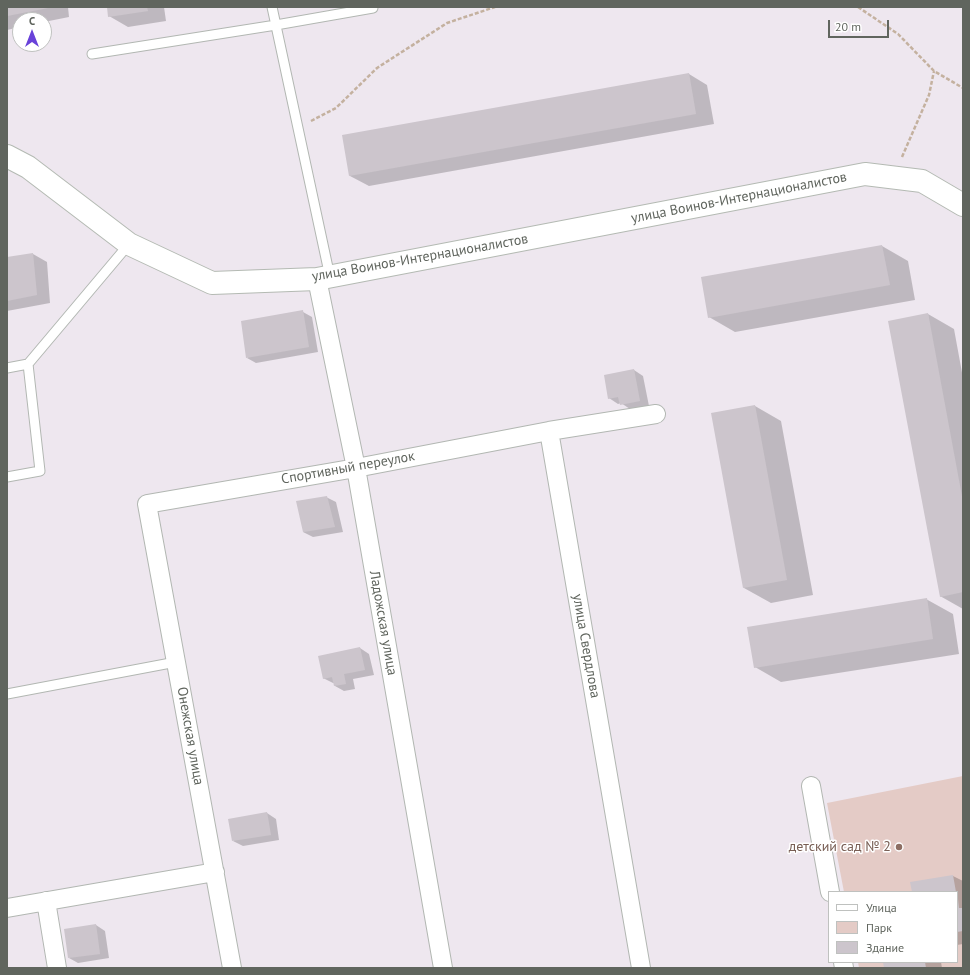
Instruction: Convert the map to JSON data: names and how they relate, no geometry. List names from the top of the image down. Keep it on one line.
{"streets":{"street":["улица Воинов-Интернационалистов","Спортивный переулок","Ладожская улица","улица Свердлова","Онежская улица"]},"crossings":[["улица Воинов-Интернационалистов","Ладожская улица"],["Спортивный переулок","Ладожская улица"],["Спортивный переулок","улица Свердлова"],["Спортивный переулок","Онежская улица"]],"places":["детский сад № 2"],"legend":["Улица","Парк","Здание"],"scale_bar":"20 m","north":"top"}
